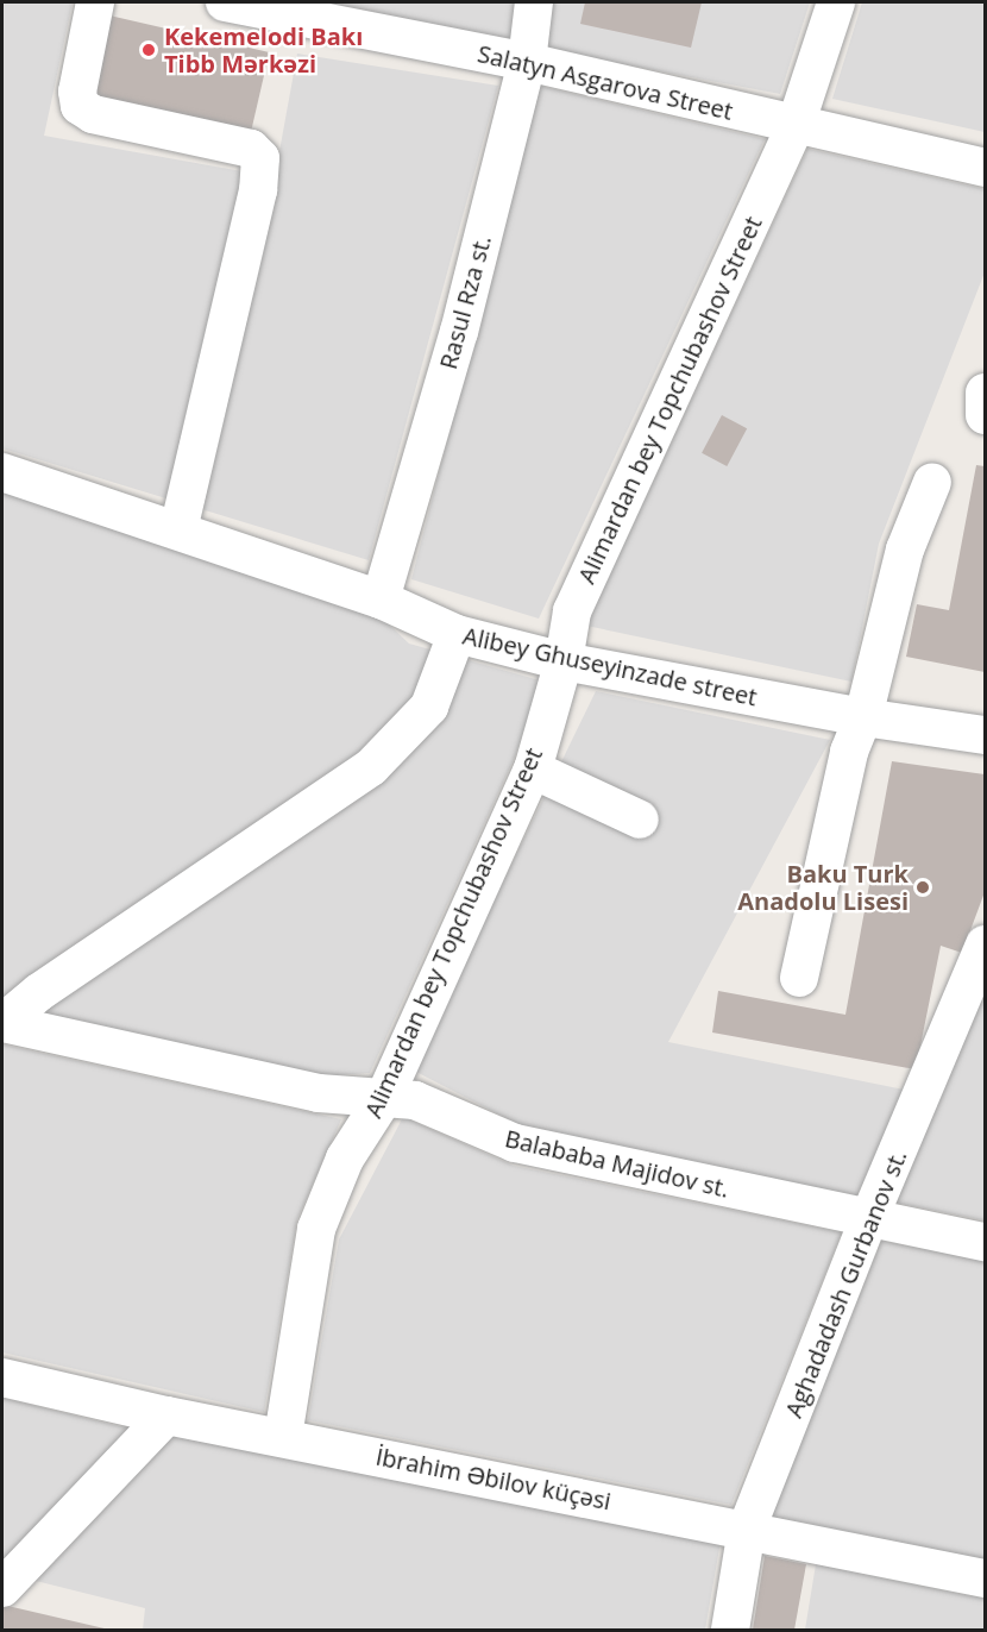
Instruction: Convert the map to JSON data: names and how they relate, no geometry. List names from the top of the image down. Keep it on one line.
{"streets":{"street":["Salatyn Asgarova Street","Rasul Rza st.","Alimardan bey Topchubashov Street","Alibey Ghuseyinzade street","Balababa Majidov st.","Aghadadash Gurbanov st.","İbrahim Əbilov küçəsi"]},"crossings":[["Salatyn Asgarova Street","Rasul Rza st."],["Salatyn Asgarova Street","Alimardan bey Topchubashov Street"],["Rasul Rza st.","Alibey Ghuseyinzade street"],["Alimardan bey Topchubashov Street","Alibey Ghuseyinzade street"],["Alimardan bey Topchubashov Street","Balababa Majidov st."],["Alimardan bey Topchubashov Street","İbrahim Əbilov küçəsi"],["Balababa Majidov st.","Aghadadash Gurbanov st."],["Aghadadash Gurbanov st.","İbrahim Əbilov küçəsi"]],"places":["Kekemelodi Bakı Tibb Mərkəzi","Baku Turk Anadolu Lisesi"]}
